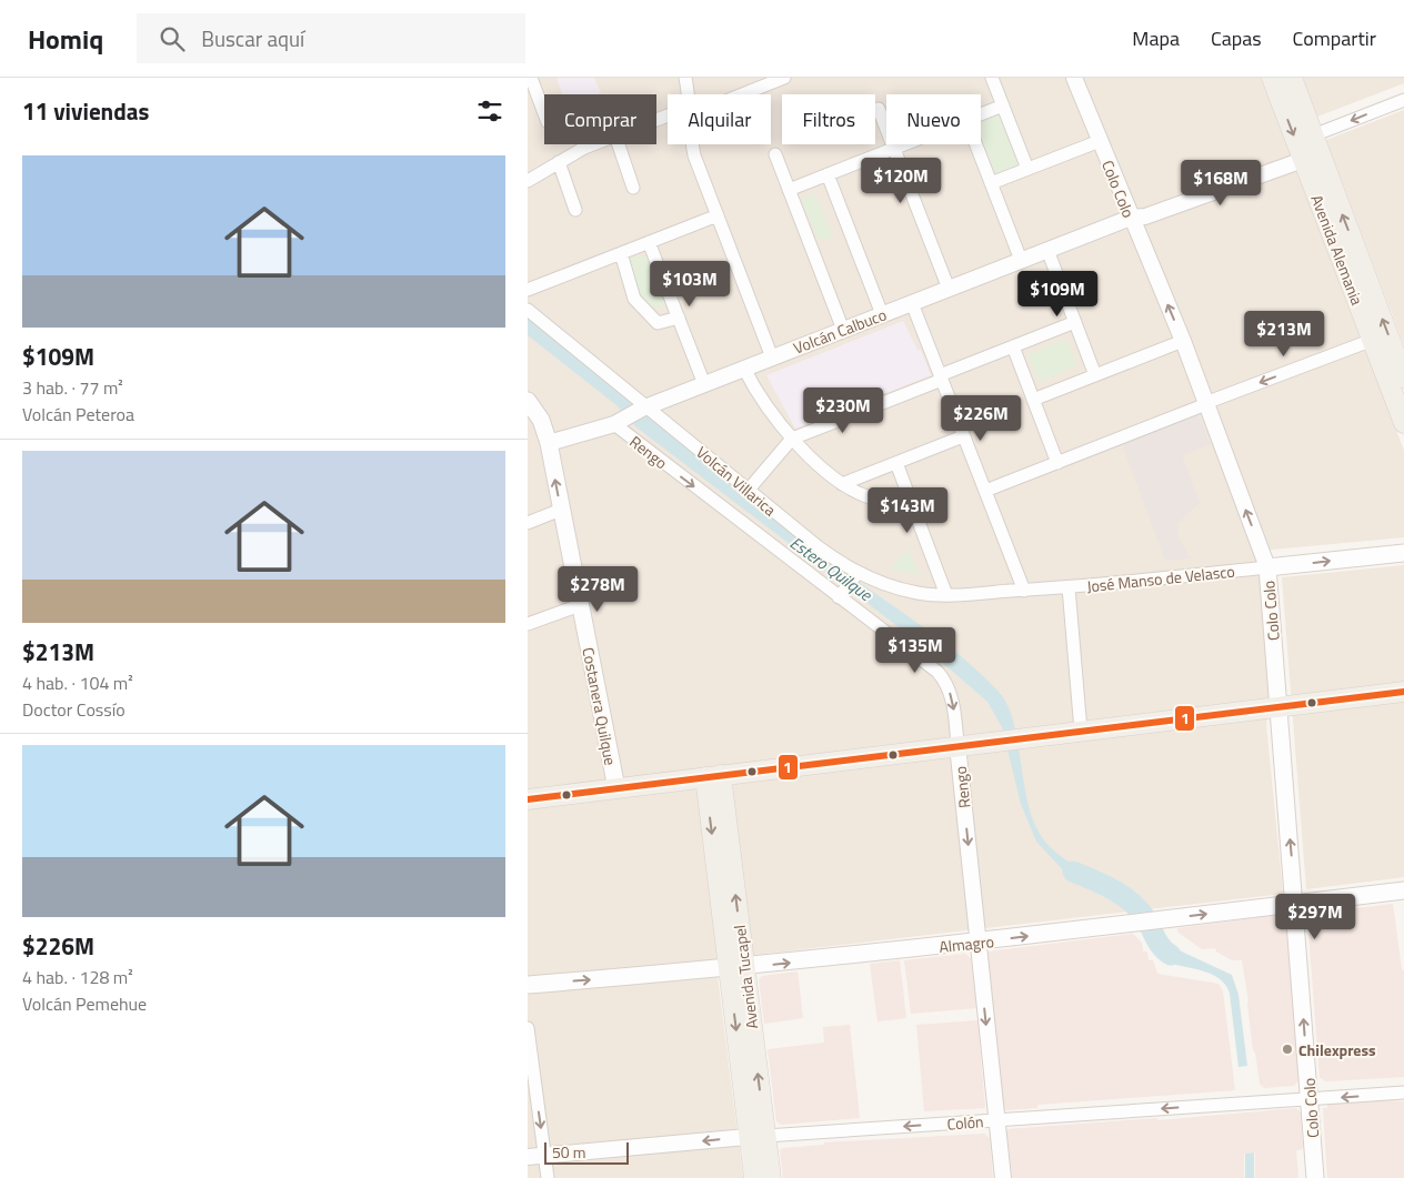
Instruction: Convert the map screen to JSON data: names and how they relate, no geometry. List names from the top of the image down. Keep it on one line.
{"streets":{"main road":["Colo Colo","Avenida Alemania","José Manso de Velasco","Costanera Quilque","Almagro","Avenida Tucapel"],"street":["Volcán Calbuco","Rengo","Volcán Villarica","Colón"]},"crossings":[["Colo Colo","Volcán Calbuco"],["Colo Colo","José Manso de Velasco"],["Colo Colo","Almagro"],["Colo Colo","Colón"],["Avenida Alemania","Volcán Calbuco"],["Volcán Calbuco","Rengo"],["Volcán Calbuco","Volcán Villarica"],["Volcán Calbuco","Costanera Quilque"],["Rengo","Almagro"],["Rengo","Colón"],["Volcán Villarica","José Manso de Velasco"],["Almagro","Avenida Tucapel"],["Avenida Tucapel","Colón"]],"one_way":["Colo Colo","Almagro","Colón"],"water":["Estero Quilque"],"places":["Chilexpress"],"lines":["transit line 1"],"scale_bar":"50 m","page":{"header":"Homiq","search":"Buscar aquí","nav":["Mapa","Capas","Compartir"],"heading":"11 viviendas","chip":["Comprar","Alquilar","Filtros","Nuevo"],"list":[{"name":"$109M","note":"3 hab. · 77 m² · Volcán Peteroa"},{"name":"$213M","note":"4 hab. · 104 m² · Doctor Cossío"},{"name":"$226M","note":"4 hab. · 128 m² · Volcán Pemehue"}],"price":["$120M","$168M","$103M","$109M","$213M","$230M","$226M","$143M","$278M","$135M","$297M"],"scale":"50 m"}}
